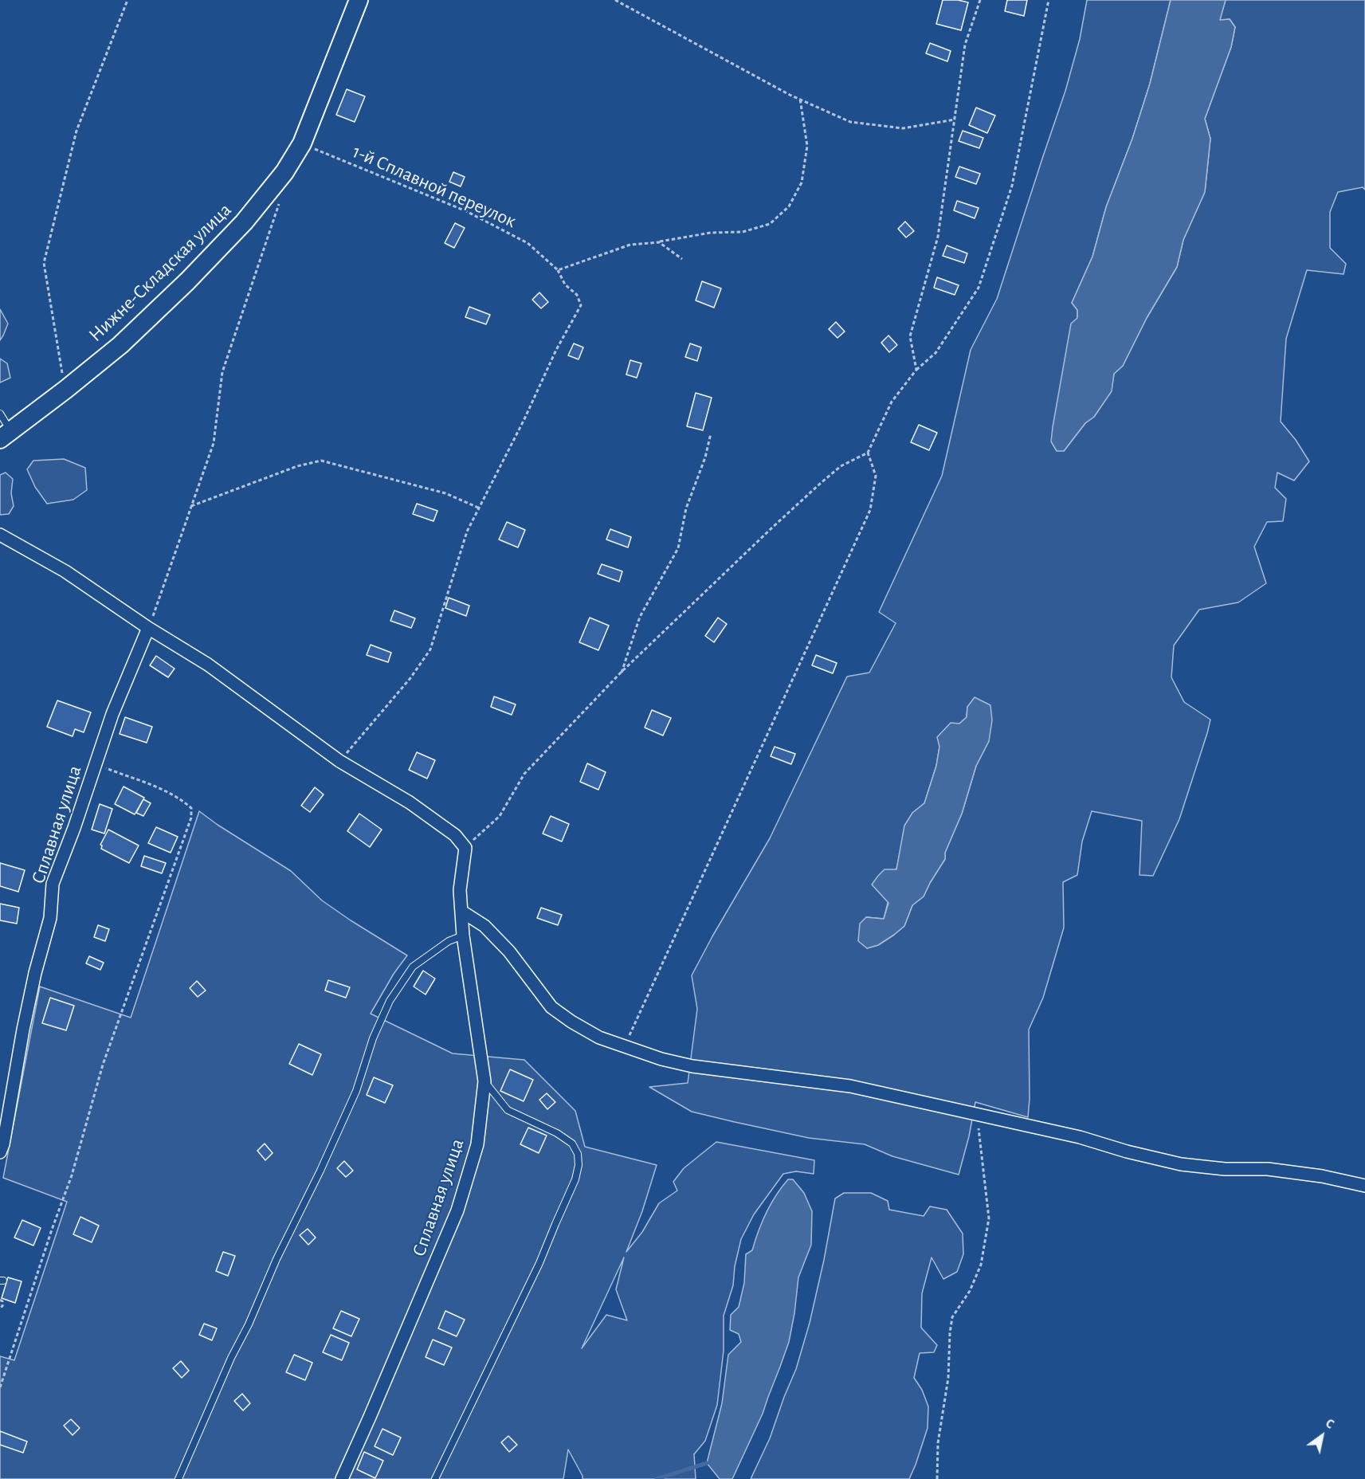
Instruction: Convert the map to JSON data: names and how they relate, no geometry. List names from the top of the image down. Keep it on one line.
{"streets":{"street":["Нижне-Складская улица","Сплавная улица"],"path":["1-й Сплавной переулок"]},"crossings":[["1-й Сплавной переулок","Нижне-Складская улица"]],"north":"top right"}
